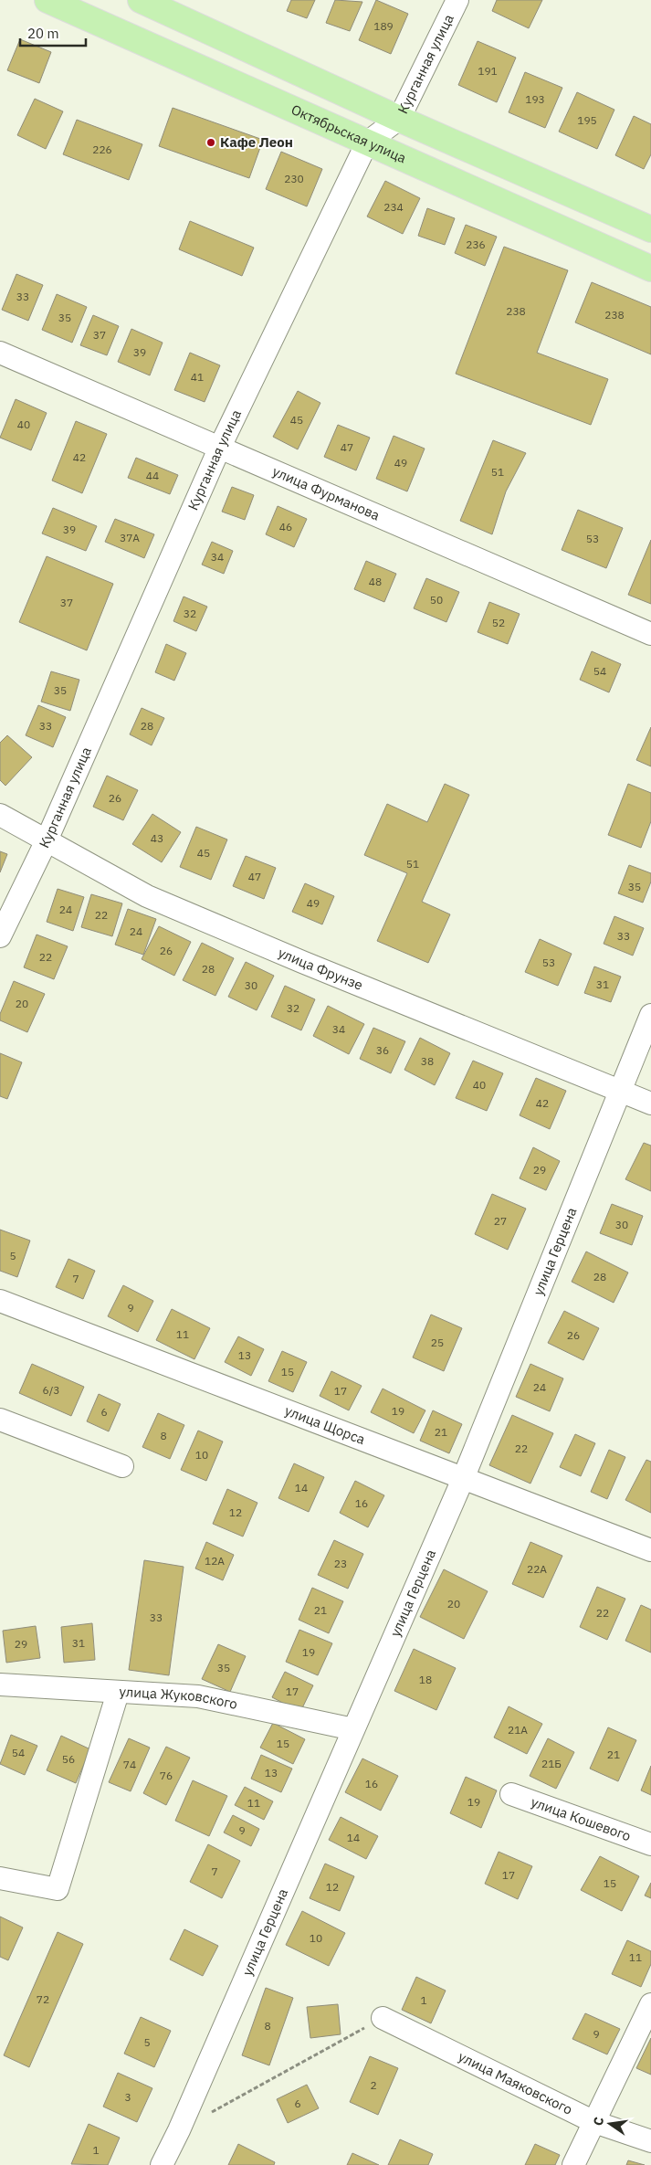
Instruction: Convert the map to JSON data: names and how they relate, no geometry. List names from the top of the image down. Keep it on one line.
{"streets":{"main road":["Октябрьская улица"],"street":["Курганная улица","улица Фурманова","улица Фрунзе","улица Герцена","улица Щорса","улица Жуковского","улица Кошевого","улица Маяковского"]},"crossings":[["Курганная улица","Октябрьская улица"],["Курганная улица","улица Фурманова"],["Курганная улица","улица Фрунзе"],["улица Фрунзе","улица Герцена"],["улица Герцена","улица Щорса"],["улица Герцена","улица Жуковского"]],"places":["Кафе Леон"],"house_numbers":["189","191","193","195","226","230","234","236","33","238","238","35","37","39","41","45","40","47","42","49","51","44","46","39","37А","53","34","48","50","37","32","52","54","35","33","28","26","43","45","51","47","35","49","24","22","24","33","26","22","53","28","31","30","20","32","34","36","38","40","42","29","27","30","5","28","7","9","11","26","25","13","15","24","6/3","17","19","6","21","8","22","10","14","16","12","12А","23","22А","20","21","22","33","31","29","19","35","18","17","21А","15","54","21","56","21Б","74","13","76","16","19","11","9","14","7","17","15","12","10","11","72","1","8","9","5","2","3","6","1"],"scale_bar":"20 m","north":"left"}
